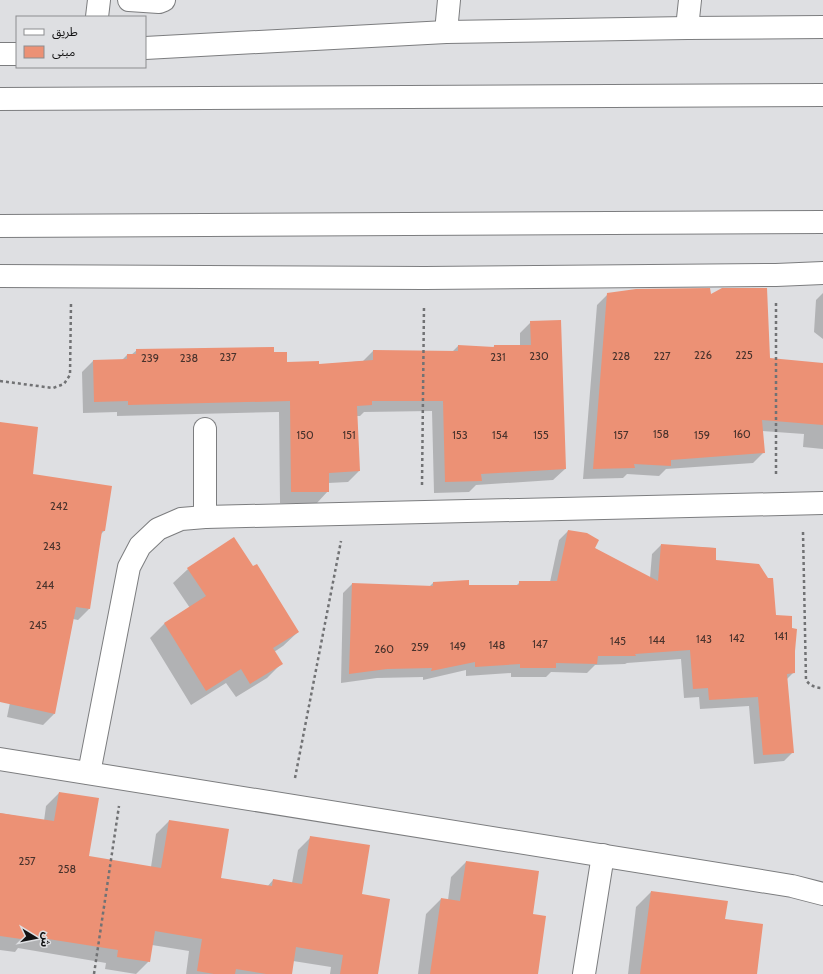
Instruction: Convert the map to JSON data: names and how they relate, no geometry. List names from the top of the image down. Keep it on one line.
{"house_numbers":["226","225","230","228","227","237","231","239","238","158","160","150","151","153","154","155","157","159","242","243","244","245","141","142","143","144","145","147","148","149","259","260","257","258"],"legend":["طريق","مبنى"],"north":"right"}
